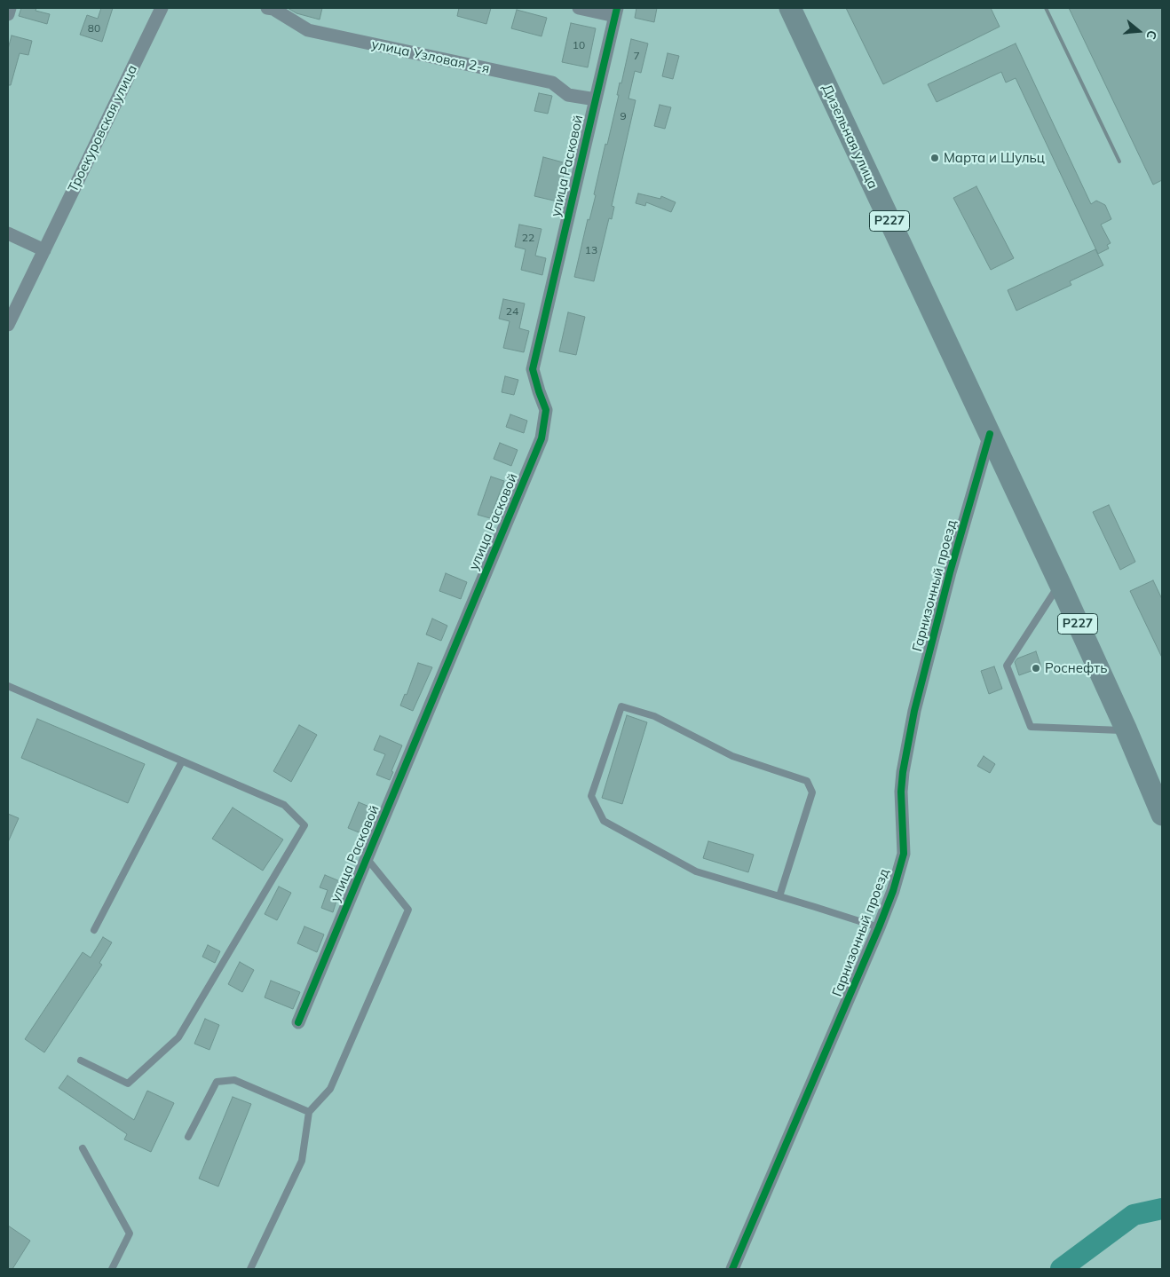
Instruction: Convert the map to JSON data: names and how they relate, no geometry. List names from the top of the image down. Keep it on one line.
{"streets":{"main road":["Дизельная улица","Р227"],"street":["улица Узловая 2-я","Троекуровская улица","улица Расковой","Гарнизонный проезд"]},"crossings":[["улица Узловая 2-я","улица Расковой"],["Дизельная улица","Р227"],["Дизельная улица","Гарнизонный проезд"],["Р227","Гарнизонный проезд"]],"places":["Марта и Шульц","Роснефть"],"house_numbers":["80","10","7","9","22","13","24"],"north":"right"}
